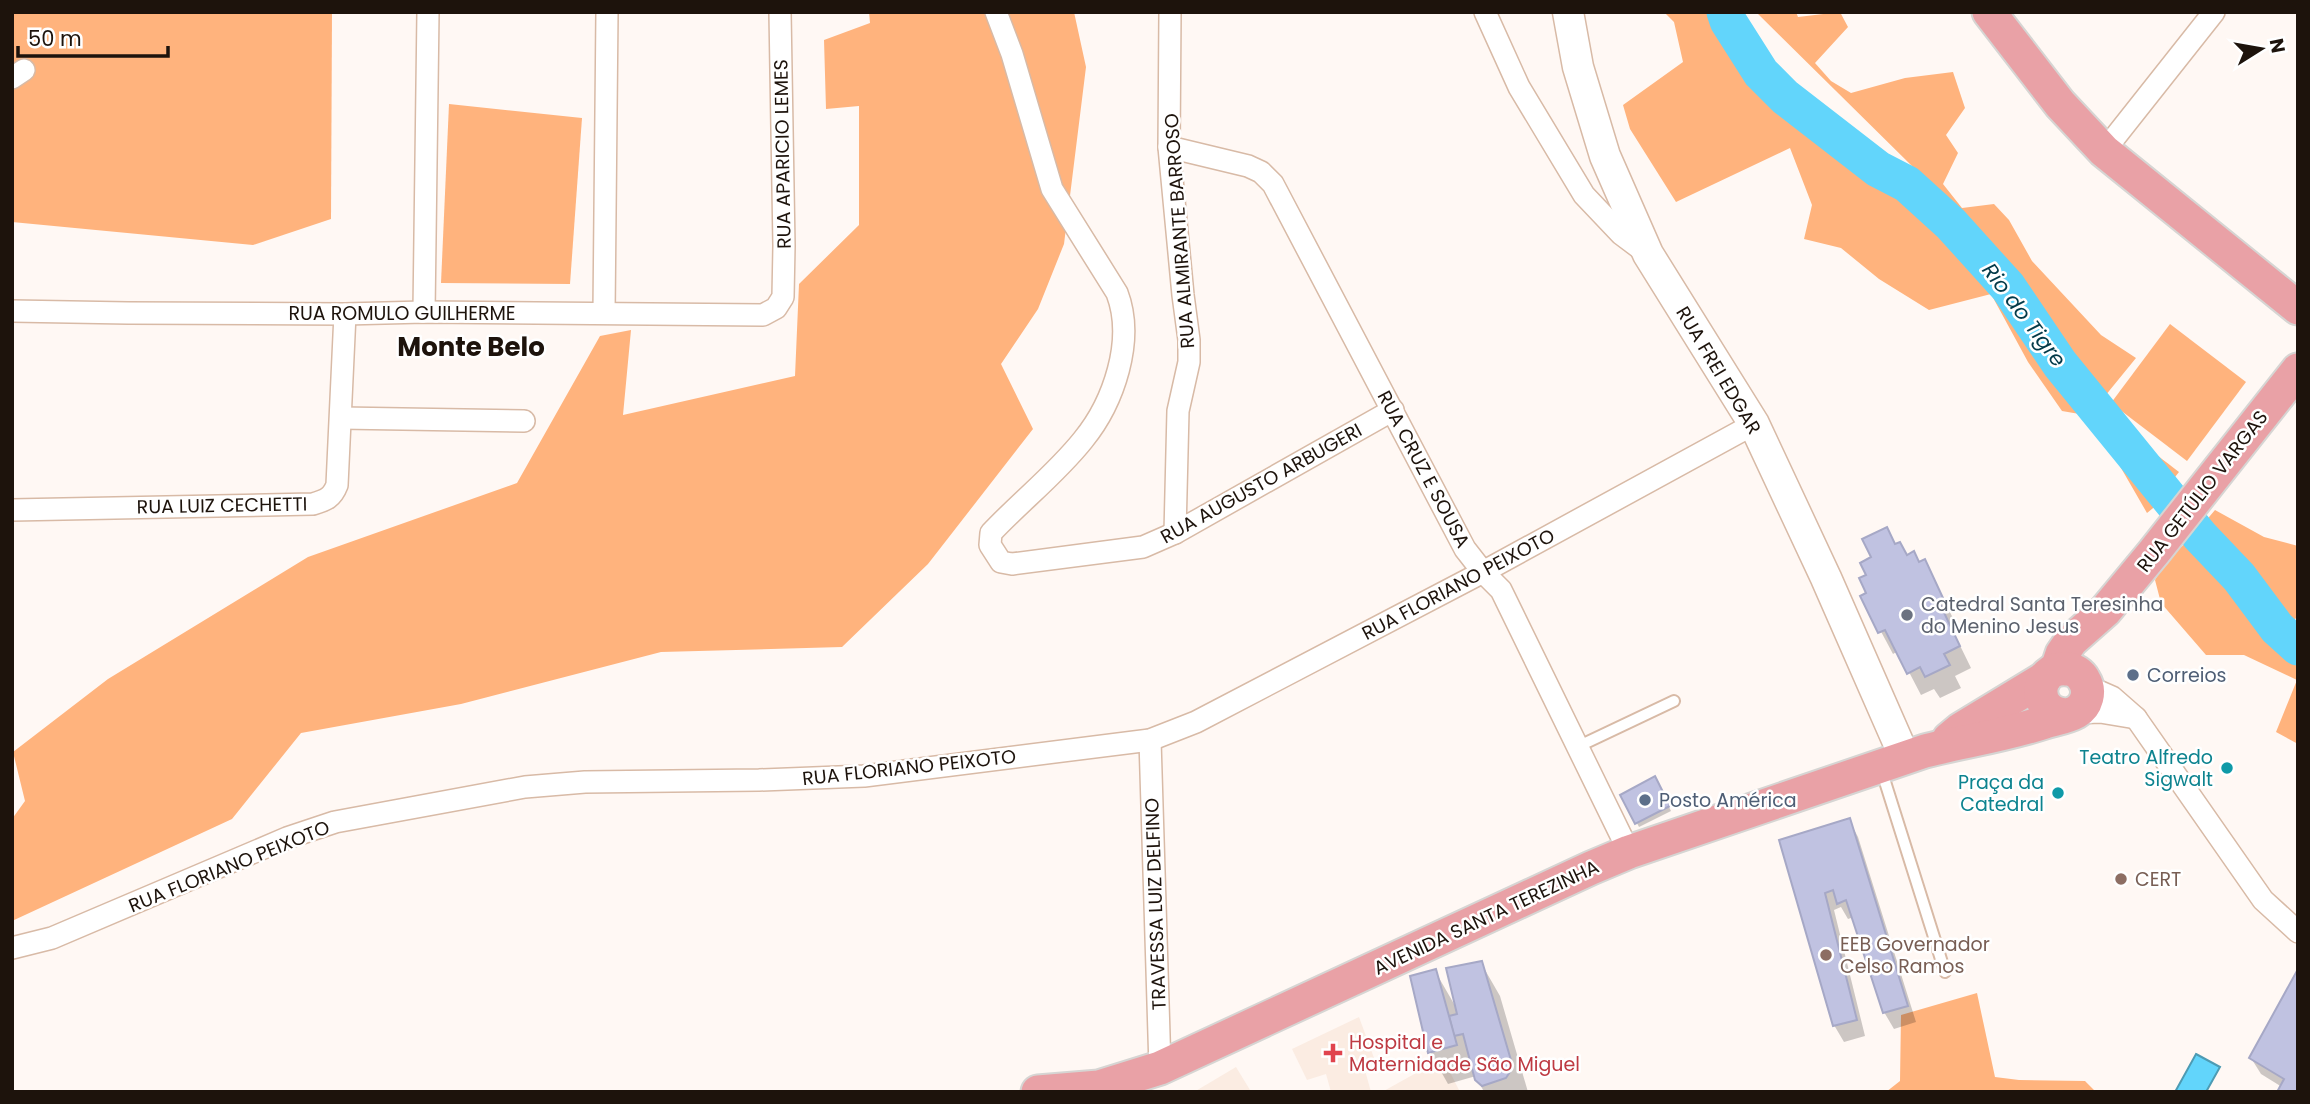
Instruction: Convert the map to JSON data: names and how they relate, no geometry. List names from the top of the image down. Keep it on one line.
{"streets":{"main road":["RUA GETÚLIO VARGAS","AVENIDA SANTA TEREZINHA"],"street":["RUA APARICIO LEMES","RUA ALMIRANTE BARROSO","RUA ROMULO GUILHERME","RUA FREI EDGAR","RUA CRUZ E SOUSA","RUA AUGUSTO ARBUGERI","RUA LUIZ CECHETTI","RUA FLORIANO PEIXOTO","TRAVESSA LUIZ DELFINO"]},"crossings":[["RUA APARICIO LEMES","RUA ROMULO GUILHERME"],["RUA ALMIRANTE BARROSO","RUA CRUZ E SOUSA"],["RUA ALMIRANTE BARROSO","RUA AUGUSTO ARBUGERI"],["RUA ROMULO GUILHERME","RUA LUIZ CECHETTI"],["RUA FREI EDGAR","RUA FLORIANO PEIXOTO"],["RUA FREI EDGAR","AVENIDA SANTA TEREZINHA"],["RUA CRUZ E SOUSA","RUA AUGUSTO ARBUGERI"],["RUA CRUZ E SOUSA","RUA FLORIANO PEIXOTO"],["RUA CRUZ E SOUSA","AVENIDA SANTA TEREZINHA"],["RUA GETÚLIO VARGAS","AVENIDA SANTA TEREZINHA"],["RUA FLORIANO PEIXOTO","TRAVESSA LUIZ DELFINO"],["TRAVESSA LUIZ DELFINO","AVENIDA SANTA TEREZINHA"]],"districts":["Monte Belo"],"water":["Rio do Tigre"],"places":{"other":["Catedral Santa Teresinha do Menino Jesus","Correios","Teatro Alfredo Sigwalt","Praça da Catedral","Posto América","CERT","EEB Governador Celso Ramos"],"health":["Hospital e Maternidade São Miguel"]},"scale_bar":"50 m","north":"right"}
